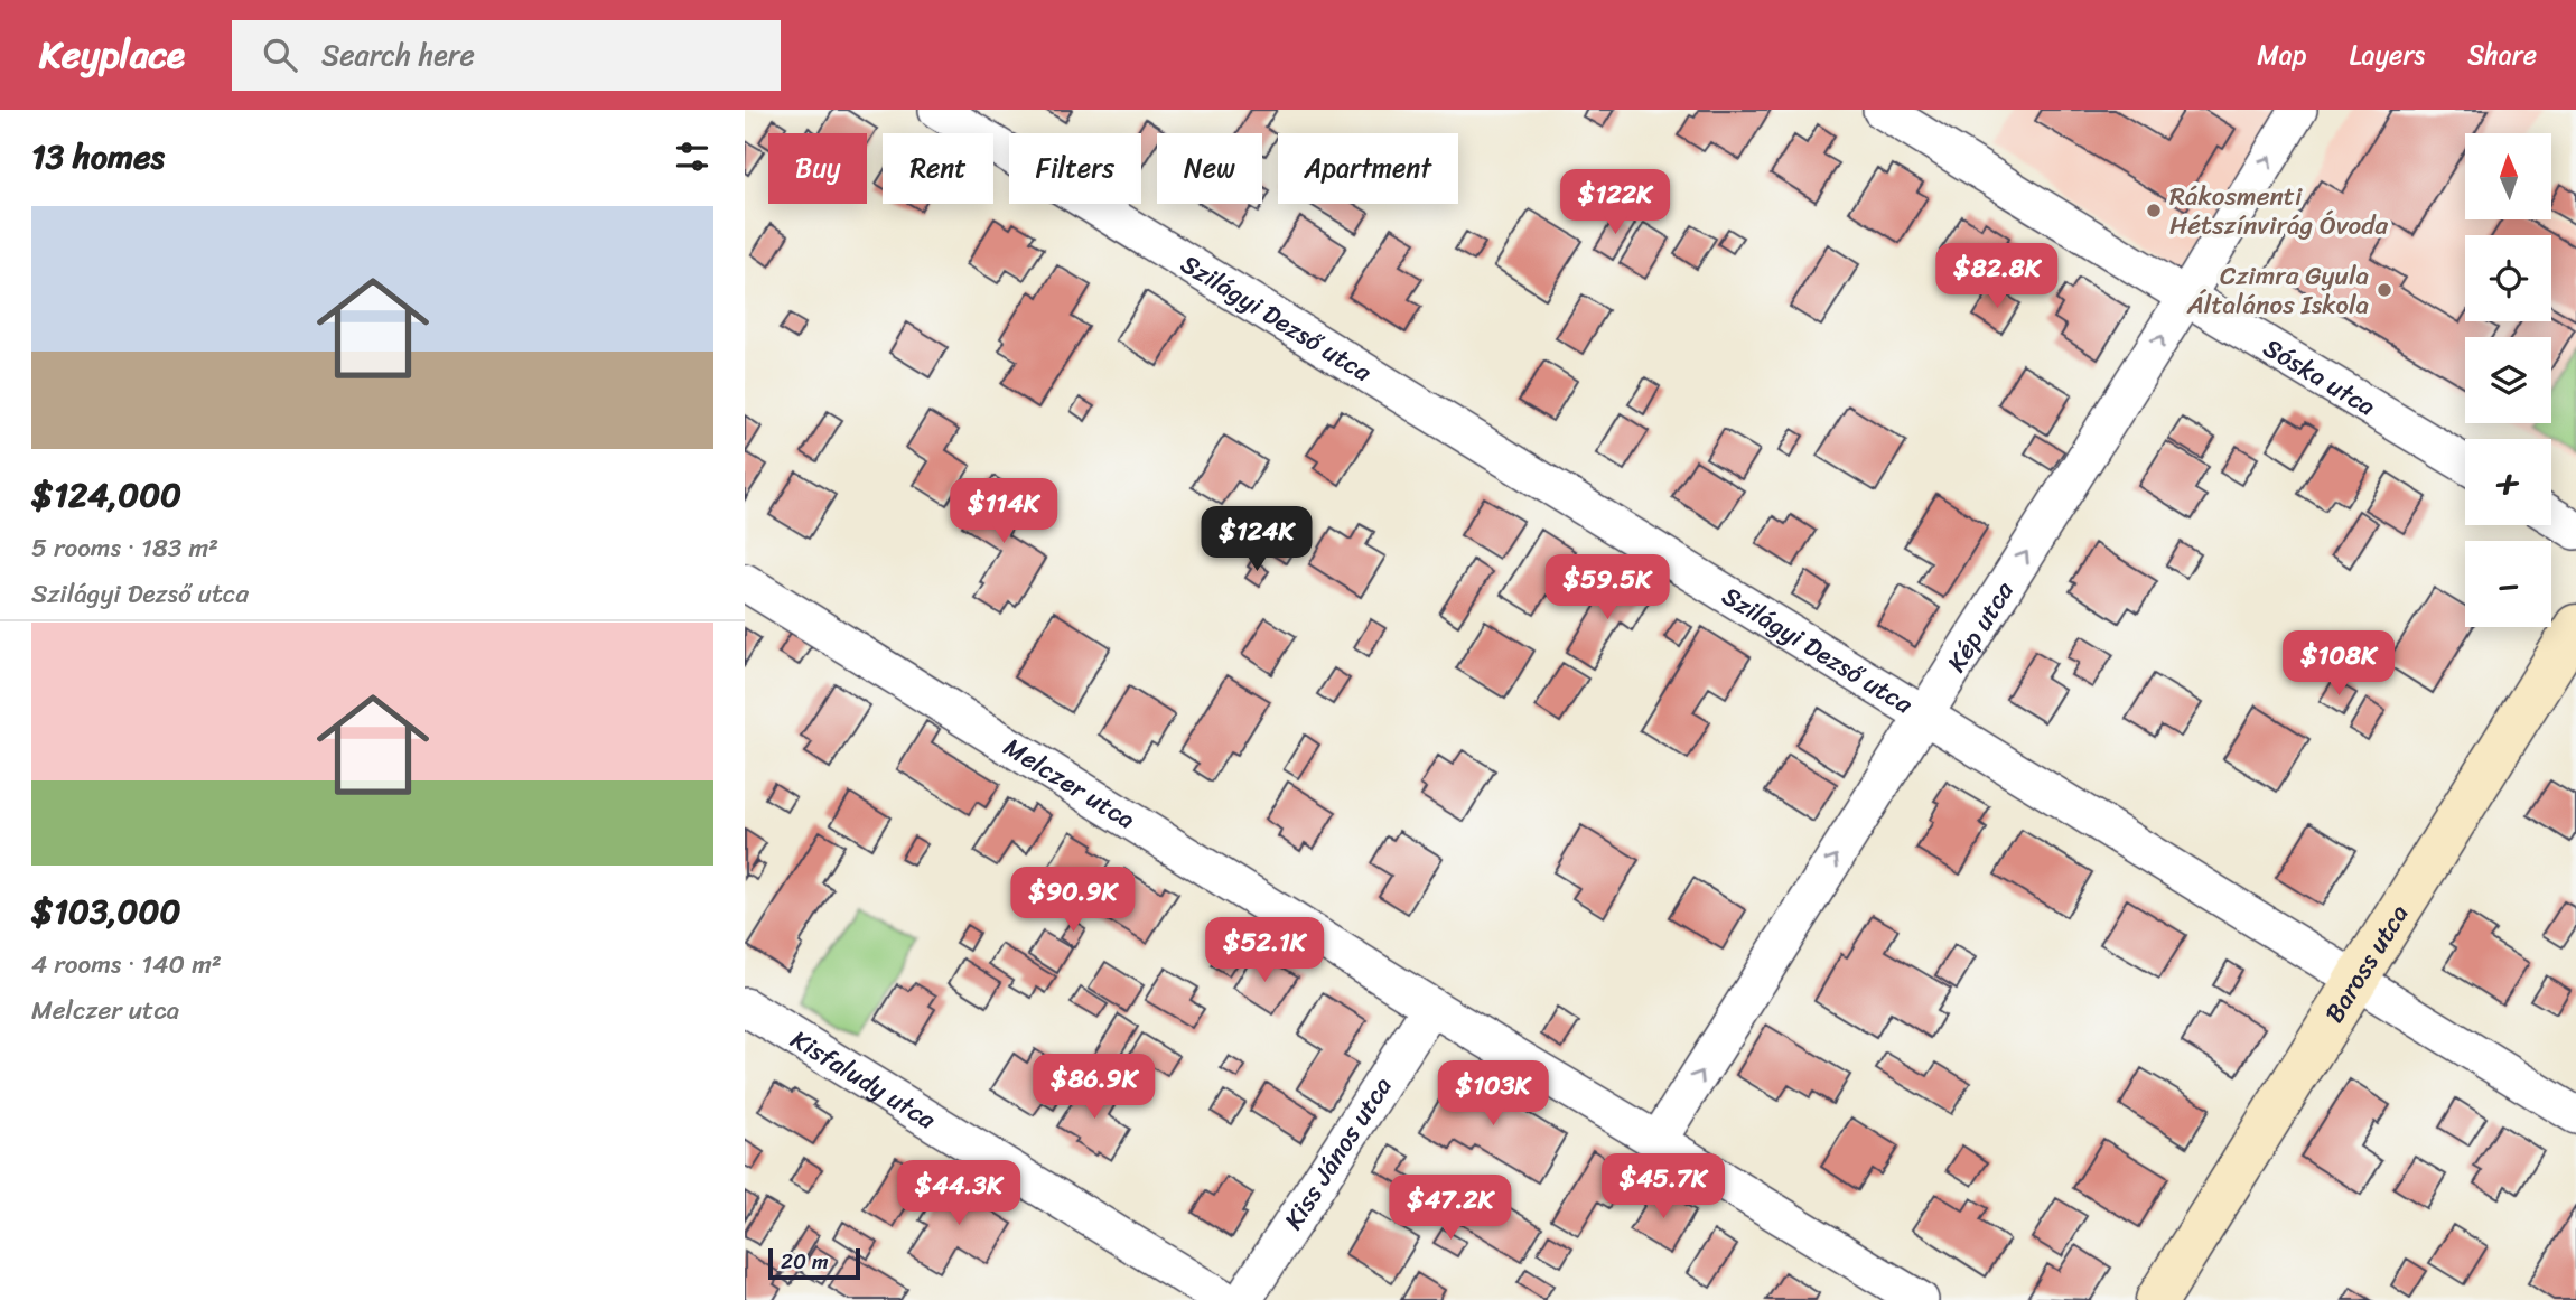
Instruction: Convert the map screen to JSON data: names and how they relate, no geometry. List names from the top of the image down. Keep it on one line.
{"streets":{"street":["Szilágyi Dezső utca","Sóska utca","Kép utca","Melczer utca","Baross utca","Kisfaludy utca","Kiss János utca"]},"crossings":[["Szilágyi Dezső utca","Kép utca"],["Szilágyi Dezső utca","Baross utca"],["Sóska utca","Kép utca"],["Kép utca","Melczer utca"],["Melczer utca","Kiss János utca"]],"one_way":["Kép utca"],"places":["Rákosmenti Hétszínvirág Óvoda","Czimra Gyula Általános Iskola"],"scale_bar":"20 m","north":"top","page":{"header":"Keyplace","search":"Search here","nav":["Map","Layers","Share"],"heading":"13 homes","map_buttons":["+","−"],"chip":["Buy","Rent","Filters","New","Apartment"],"price":["$122K","$82.8K","$114K","$124K","$59.5K","$108K","$90.9K","$52.1K","$86.9K","$103K","$45.7K","$44.3K","$47.2K"],"list":[{"name":"$124,000","note":"5 rooms · 183 m² · Szilágyi Dezső utca"},{"name":"$103,000","note":"4 rooms · 140 m² · Melczer utca"}],"scale":"20 m"}}
